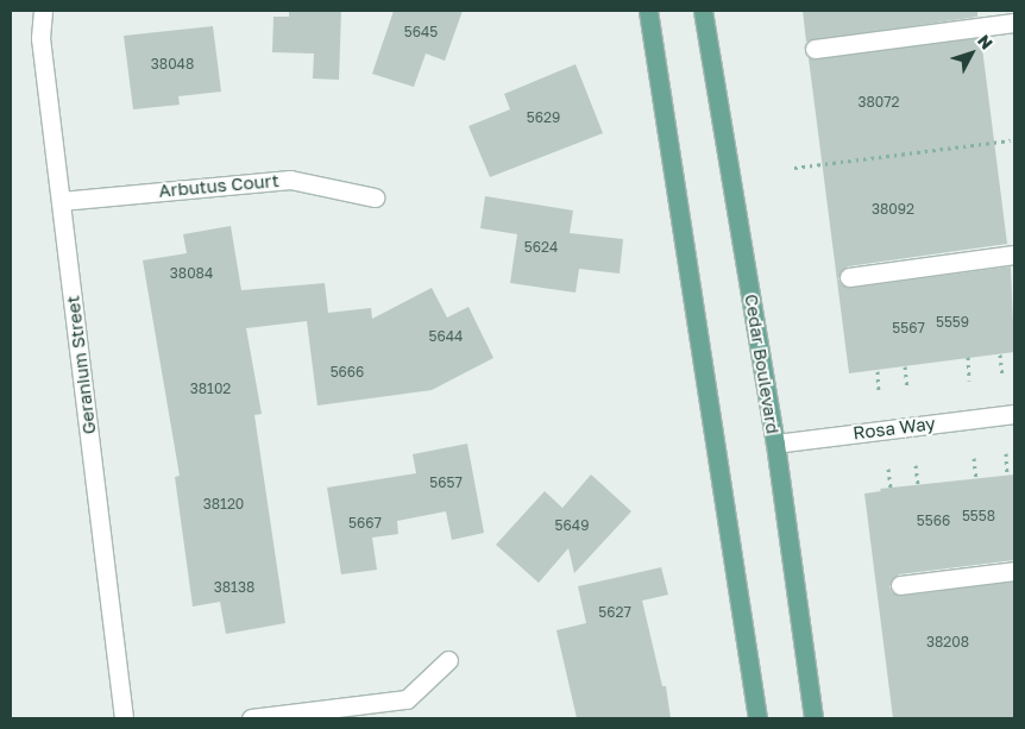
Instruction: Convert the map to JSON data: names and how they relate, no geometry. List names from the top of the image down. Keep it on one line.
{"streets":{"main road":["Cedar Boulevard"],"street":["Arbutus Court","Geranium Street","Rosa Way"]},"crossings":[["Arbutus Court","Geranium Street"],["Cedar Boulevard","Rosa Way"]],"house_numbers":["5645","38048","38072","5629","38092","5624","38084","5559","5567","5644","5666","38102","5657","38120","5558","5566","5667","5649","38138","5627","38208"],"north":"top right"}
